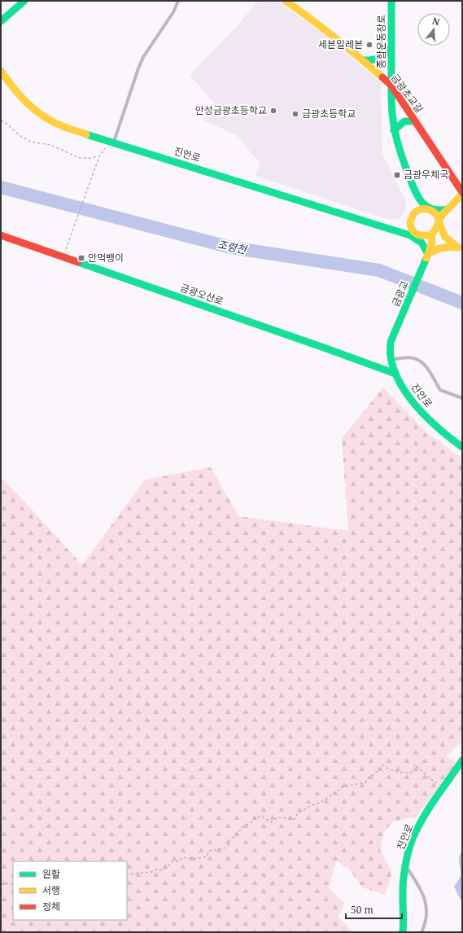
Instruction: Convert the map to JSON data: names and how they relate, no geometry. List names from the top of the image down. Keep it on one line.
{"streets":{"main road":["종합운동장로","금광초교길","진안로","금광교","금광오산로"]},"crossings":[["종합운동장로","금광초교길"],["진안로","금광교"],["진안로","금광오산로"]],"water":["조령천"],"places":{"other":["세븐일레븐","안성금광초등학교","금광초등학교"],"transit":["금광우체국","안먹뱅이"]},"legend":["원활","서행","정체"],"scale_bar":"50 m","north":"top"}
